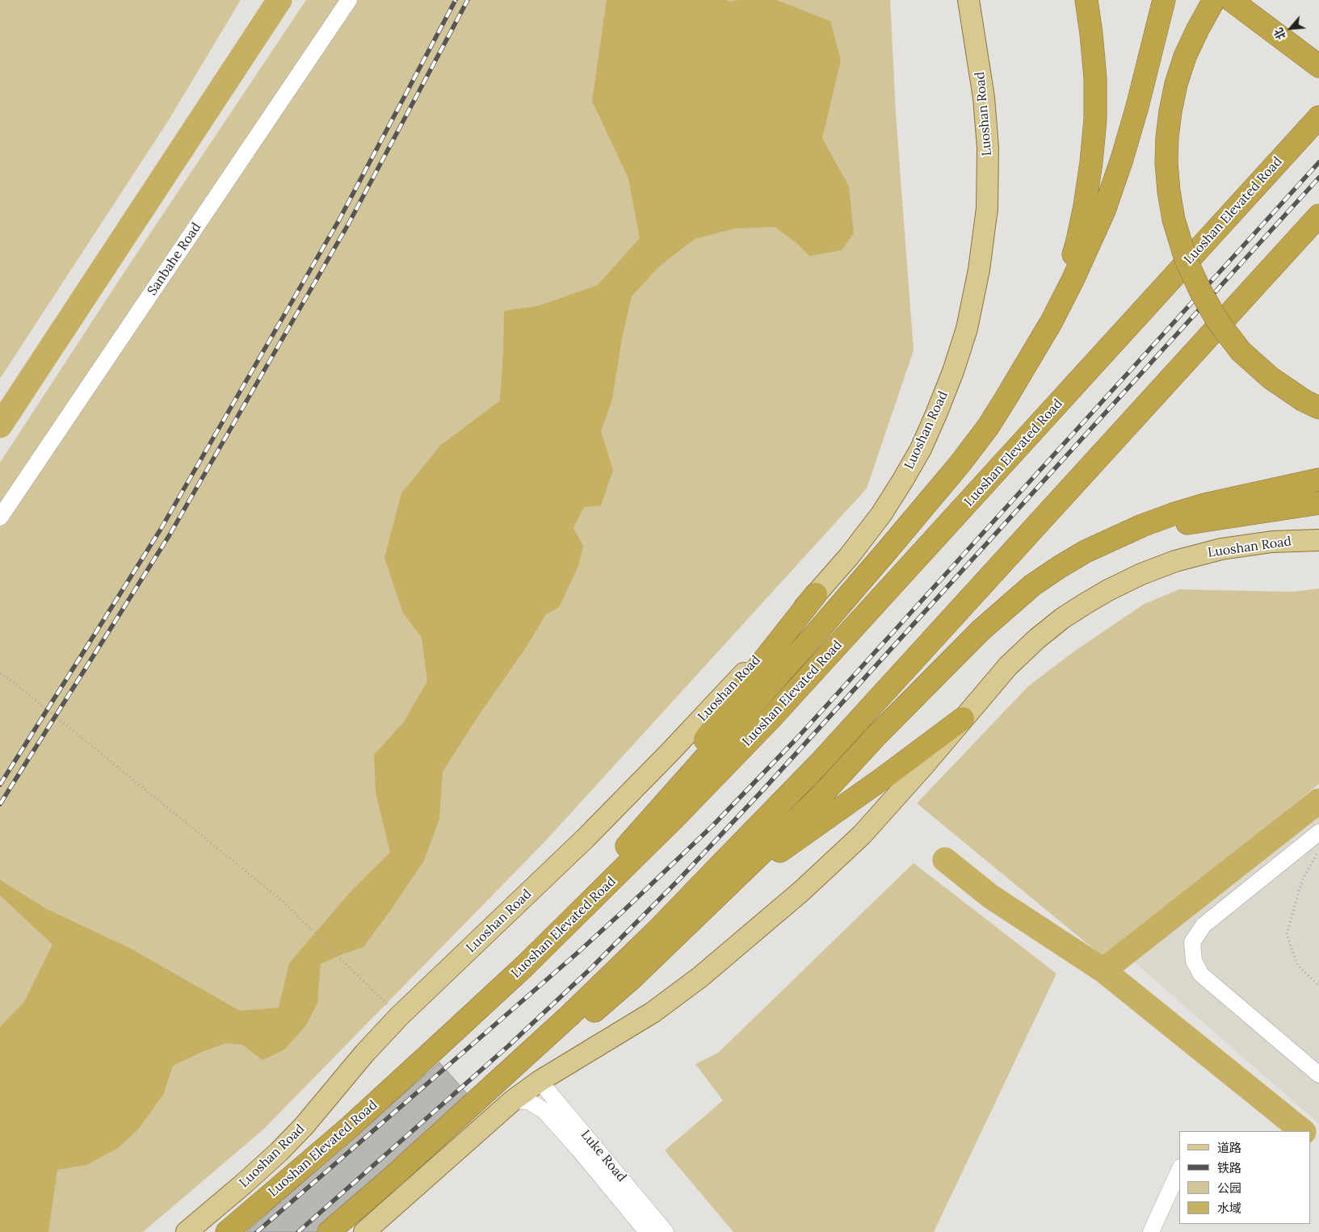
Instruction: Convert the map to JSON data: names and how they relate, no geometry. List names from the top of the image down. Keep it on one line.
{"streets":{"highway":["Luoshan Elevated Road"],"main road":["Luoshan Road"],"street":["Sanbahe Road","Luke Road"]},"crossings":[["Luoshan Road","Luke Road"]],"legend":["道路","铁路","公园","水域"],"north":"bottom left"}
